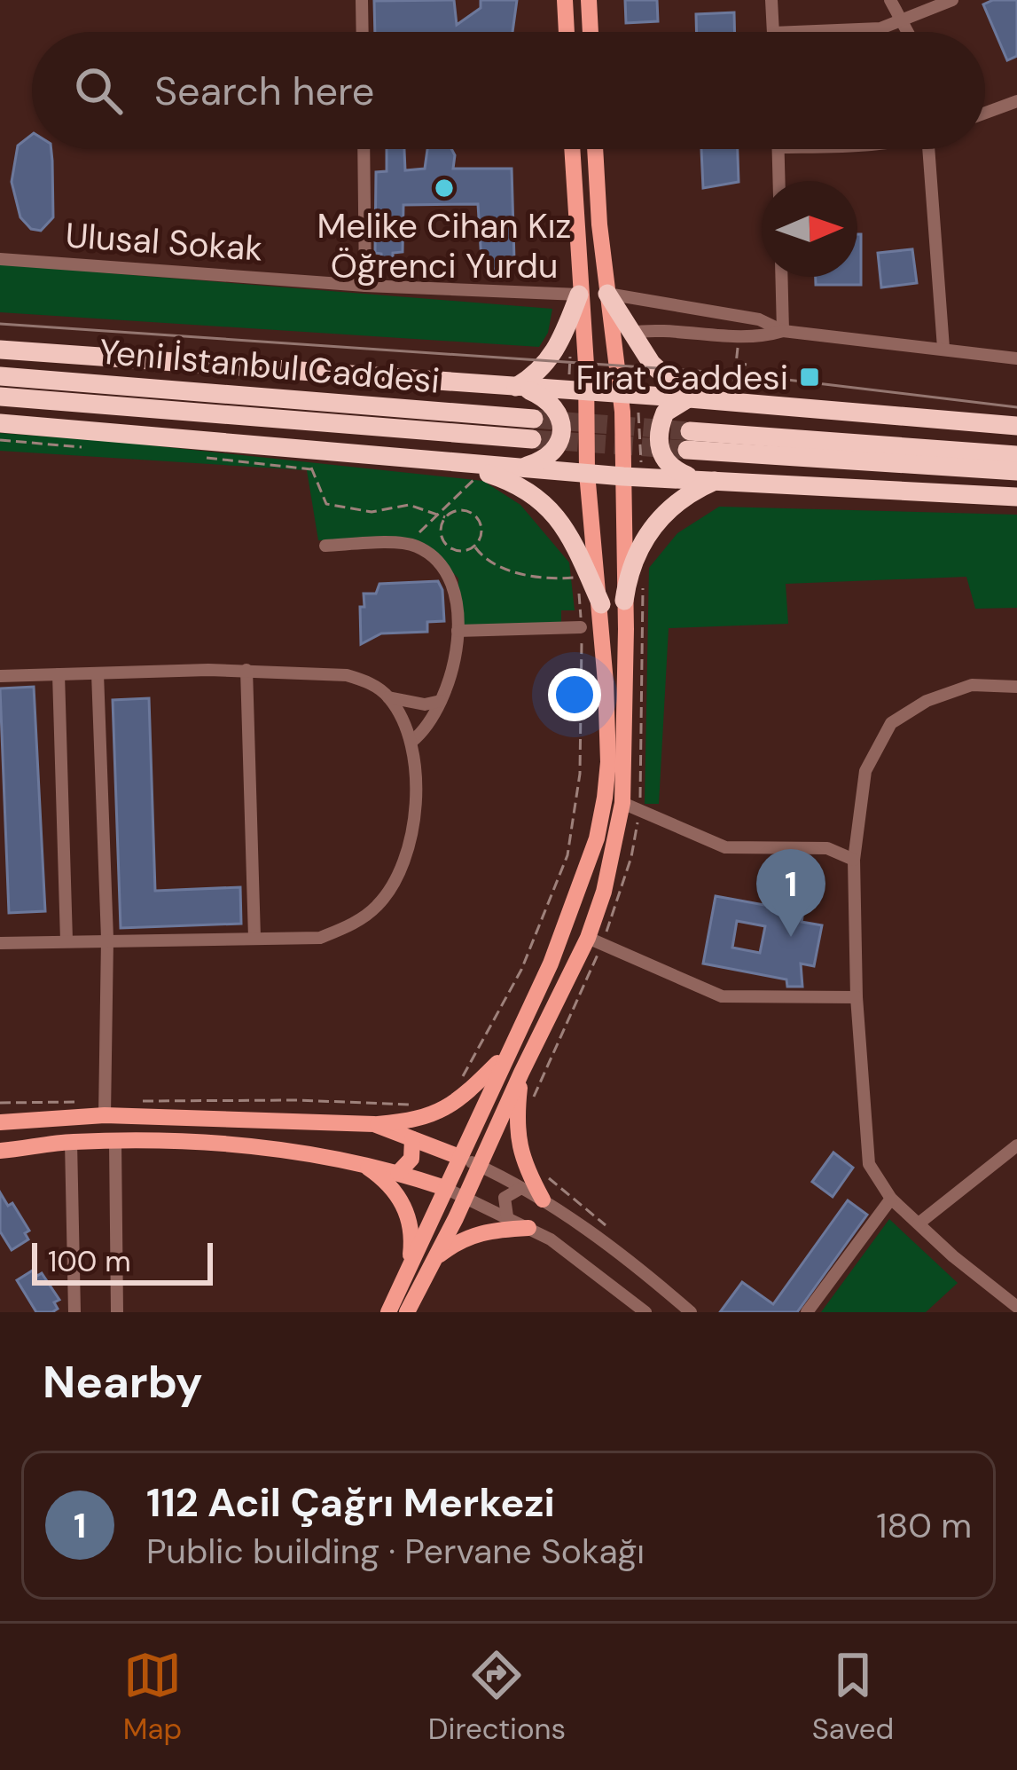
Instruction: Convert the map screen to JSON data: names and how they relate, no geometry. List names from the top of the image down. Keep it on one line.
{"streets":{"highway":["Yeni İstanbul Caddesi"],"street":["Ulusal Sokak"]},"places":{"other":["Melike Cihan Kız Öğrenci Yurdu"],"transit":["Fırat Caddesi"]},"scale_bar":"100 m","north":"right","page":{"search":"Search here","pins":"1","scale":"100 m","heading":"Nearby","list":[{"mark":"1","name":"112 Acil Çağrı Merkezi","note":"Public building · Pervane Sokağı","value":"180 m"}],"nav":["Map","Directions","Saved"]}}
